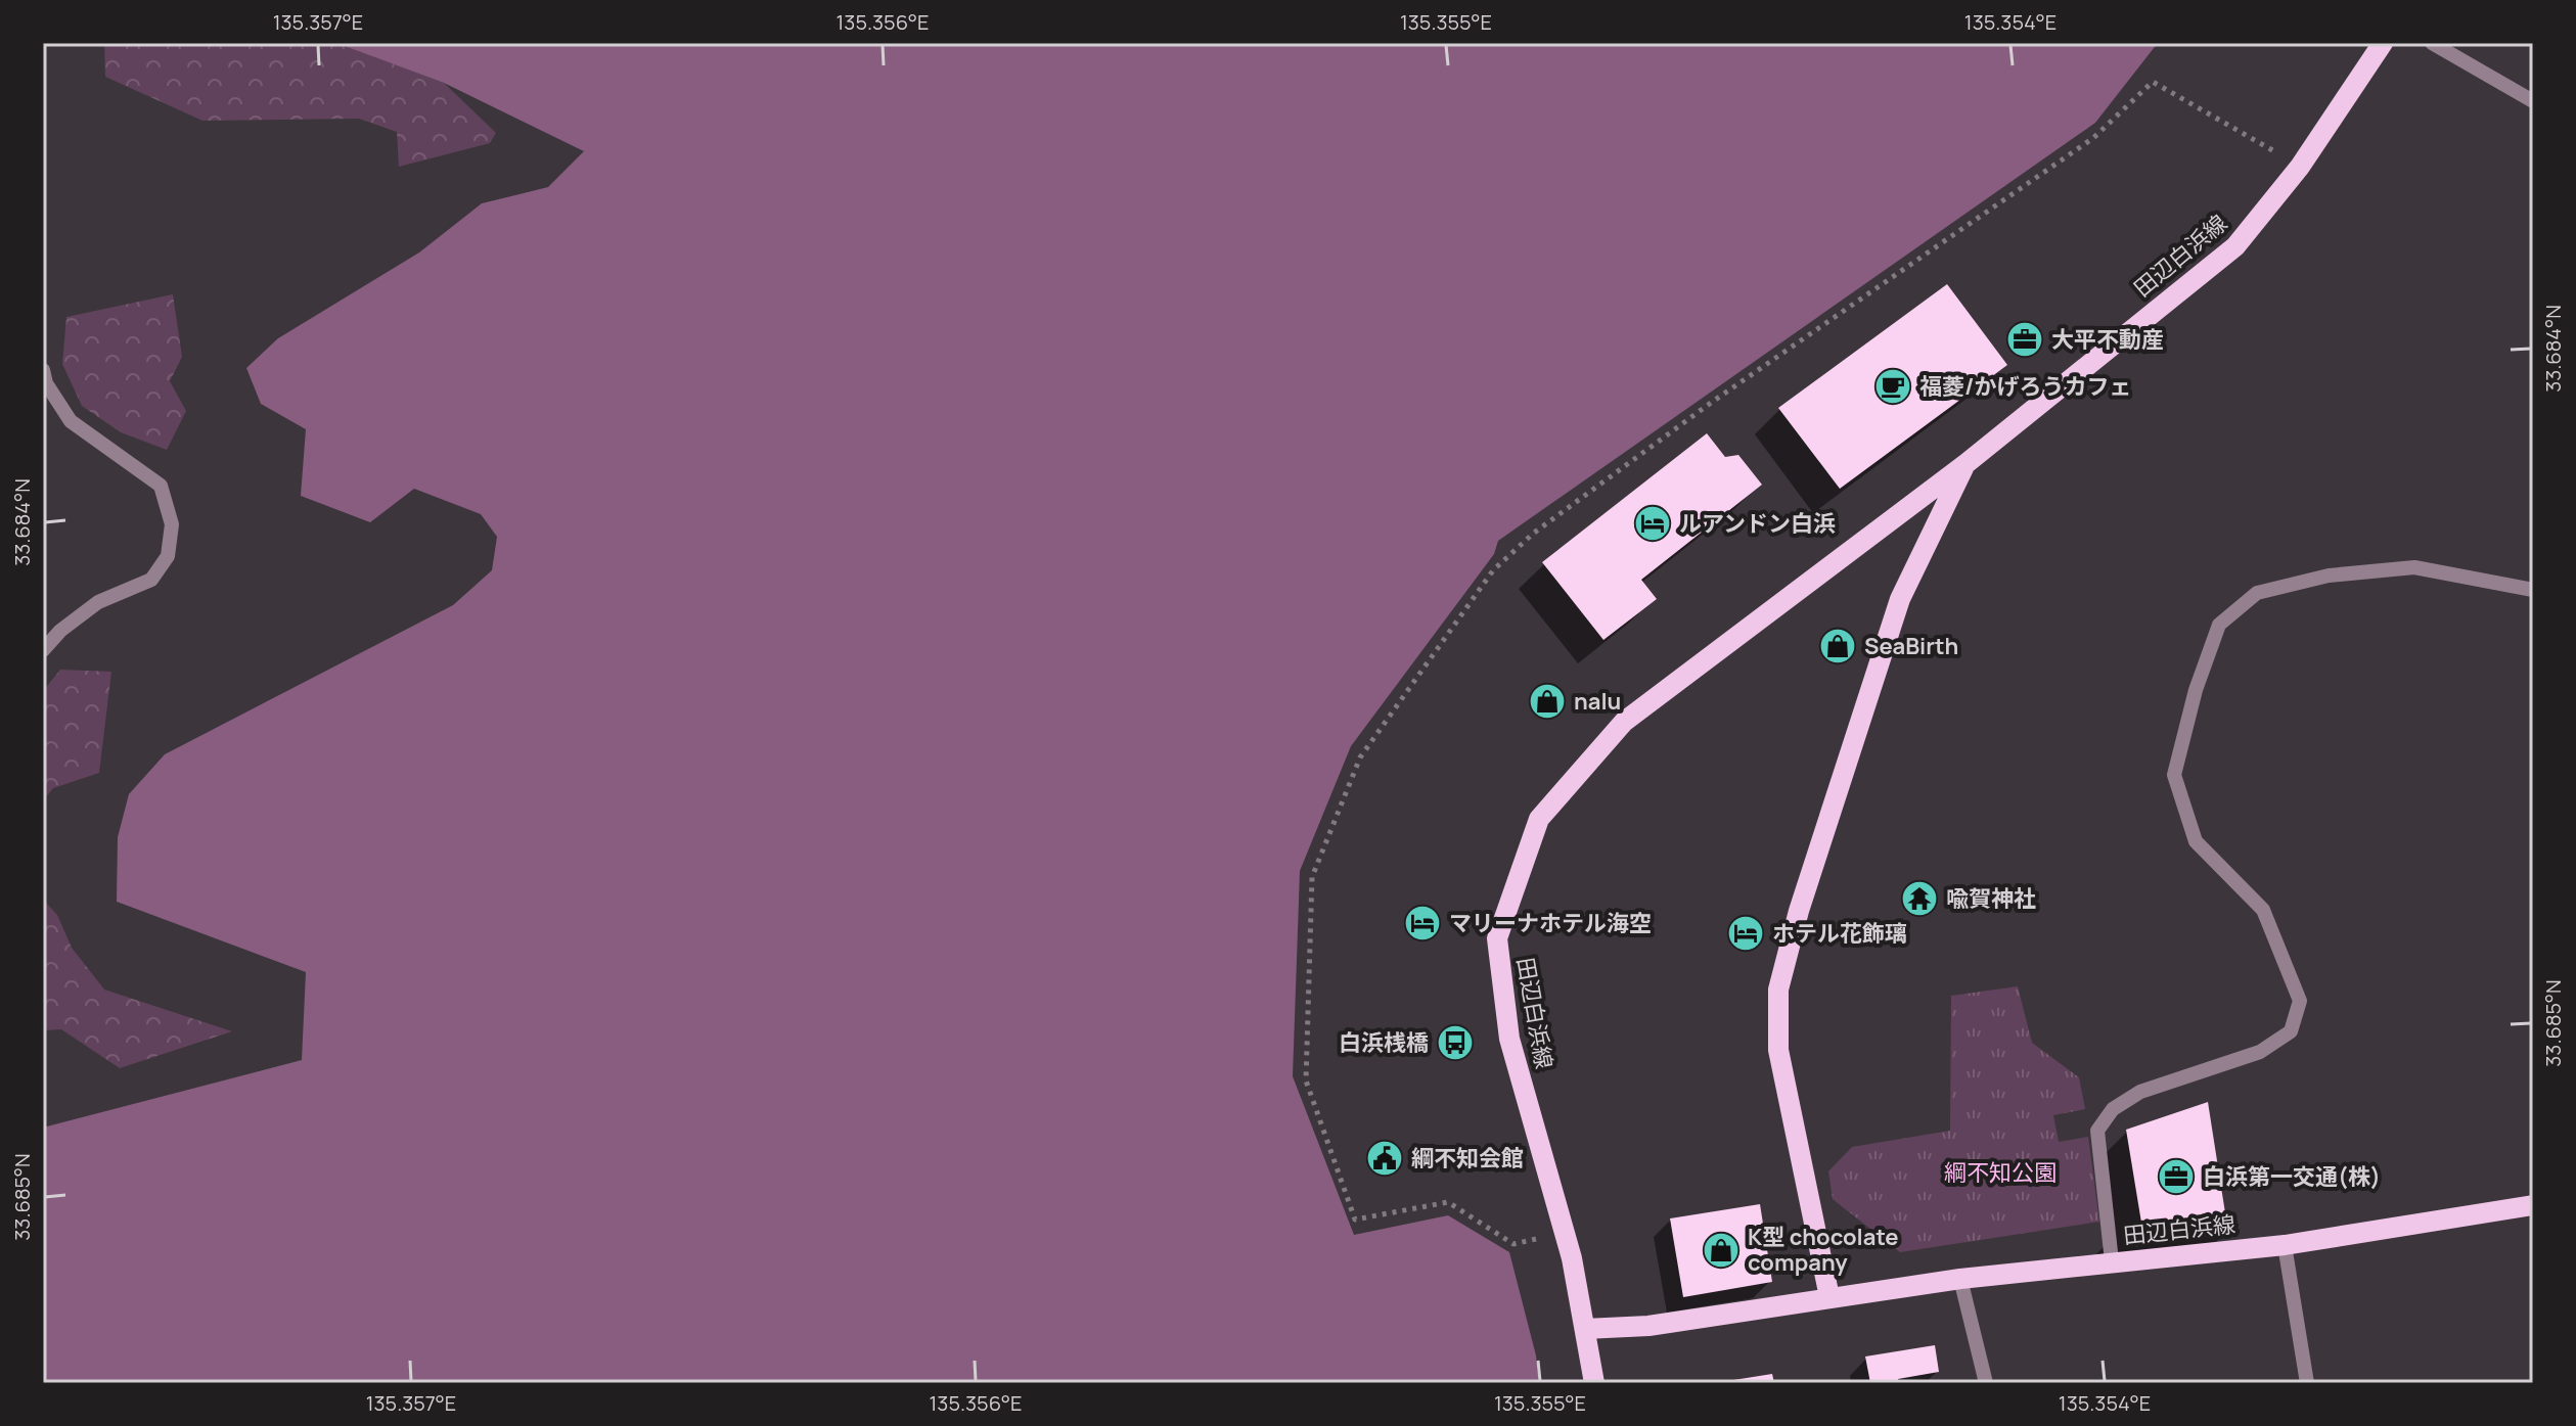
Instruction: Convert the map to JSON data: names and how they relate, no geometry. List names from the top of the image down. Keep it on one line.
{"streets":{"main road":["田辺白浜線"]},"parks":["綱不知公園"],"places":{"office":["大平不動産","白浜第一交通(株)"],"cafe":["福菱/かげろうカフェ"],"hotel":["ルアンドン白浜","マリーナホテル海空","ホテル花飾璃"],"shop":["SeaBirth","nalu","K型 chocolate company"],"temple":["喩賀神社"],"bus stop":["白浜桟橋"],"public building":["綱不知会館"]},"coordinates":["135.357°E","135.356°E","135.355°E","135.354°E","33.684°N","33.685°N"]}
